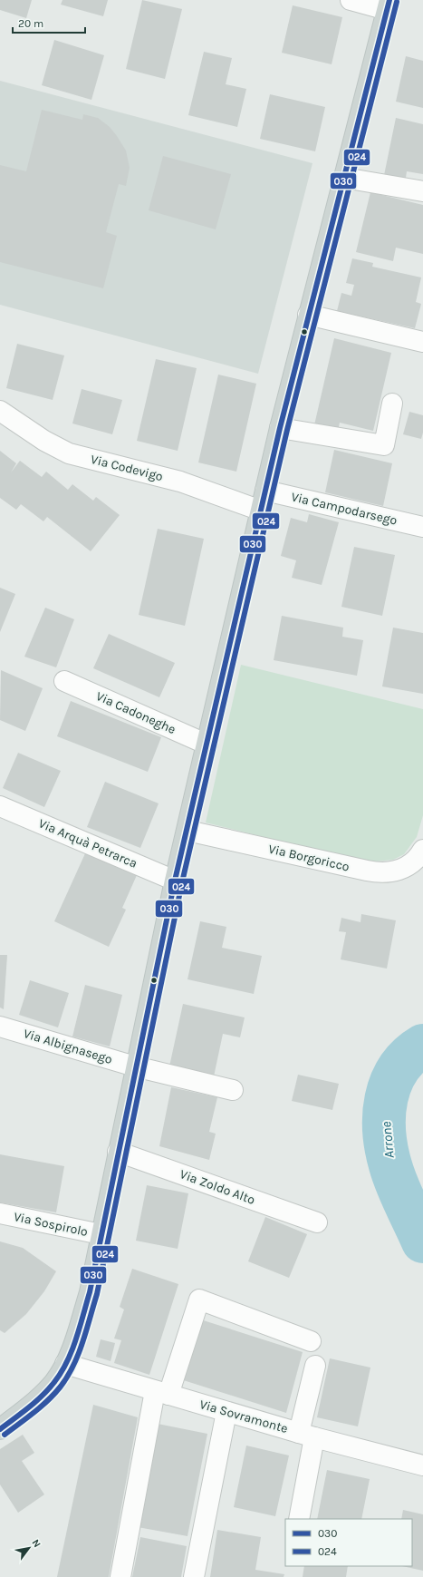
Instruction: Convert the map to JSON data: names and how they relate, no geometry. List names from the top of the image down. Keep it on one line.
{"streets":{"street":["Via Codevigo","Via Campodarsego","Via Cadoneghe","Via Arquà Petrarca","Via Borgoricco","Via Albignasego","Via Zoldo Alto","Via Sospirolo","Via Sovramonte"]},"water":["Arrone"],"lines":["transit line 030","transit line 024"],"legend":["030","024"],"scale_bar":"20 m","north":"top right"}
